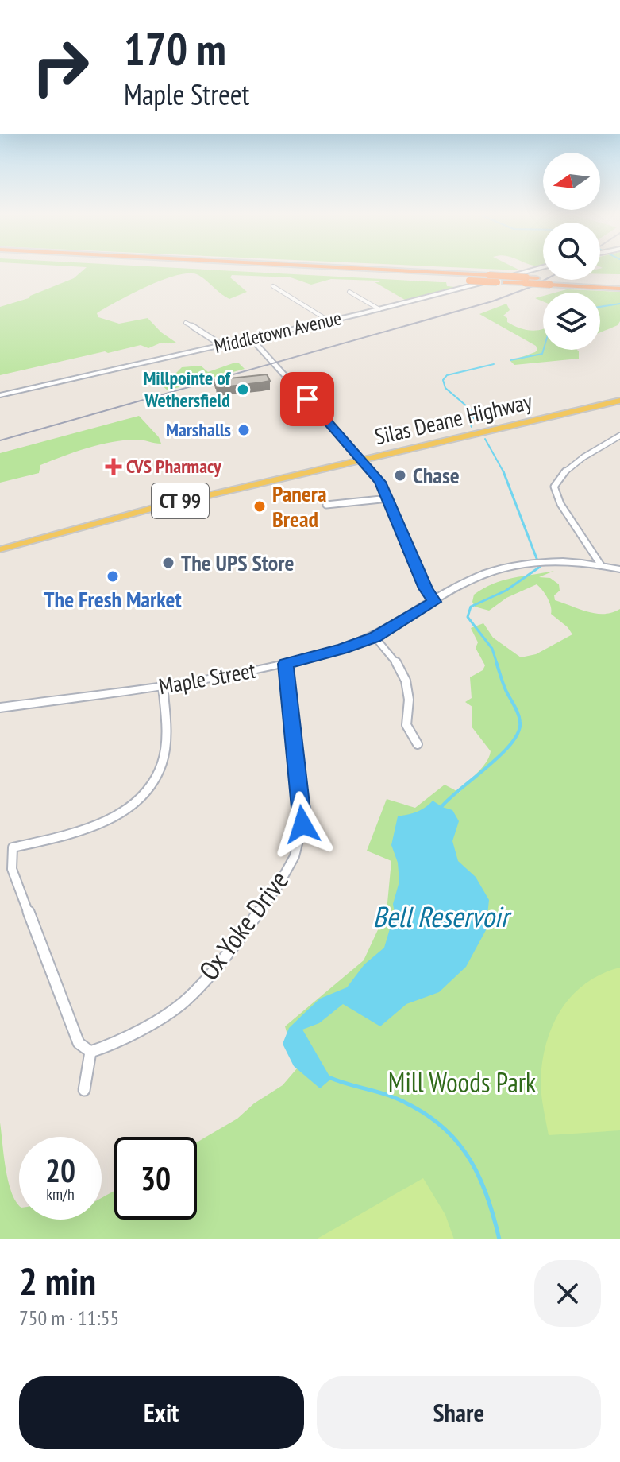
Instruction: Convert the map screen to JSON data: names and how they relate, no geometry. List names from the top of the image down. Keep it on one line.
{"streets":{"main road":["Silas Deane Highway","CT 99","Maple Street"],"street":["Middletown Avenue","Ox Yoke Drive"]},"crossings":[["Maple Street","Ox Yoke Drive"]],"water":["Bell Reservoir"],"parks":["Mill Woods Park"],"places":{"other":["Millpointe of Wethersfield","Marshalls","Chase","Panera Bread","The UPS Store","The Fresh Market"],"health":["CVS Pharmacy"]},"north":"left","page":{"turn":["170 m","Maple Street"],"speed":"20 km/h","limit":"30","heading":["2 min","750 m · 11:55"],"buttons":["Exit","Share"]}}
